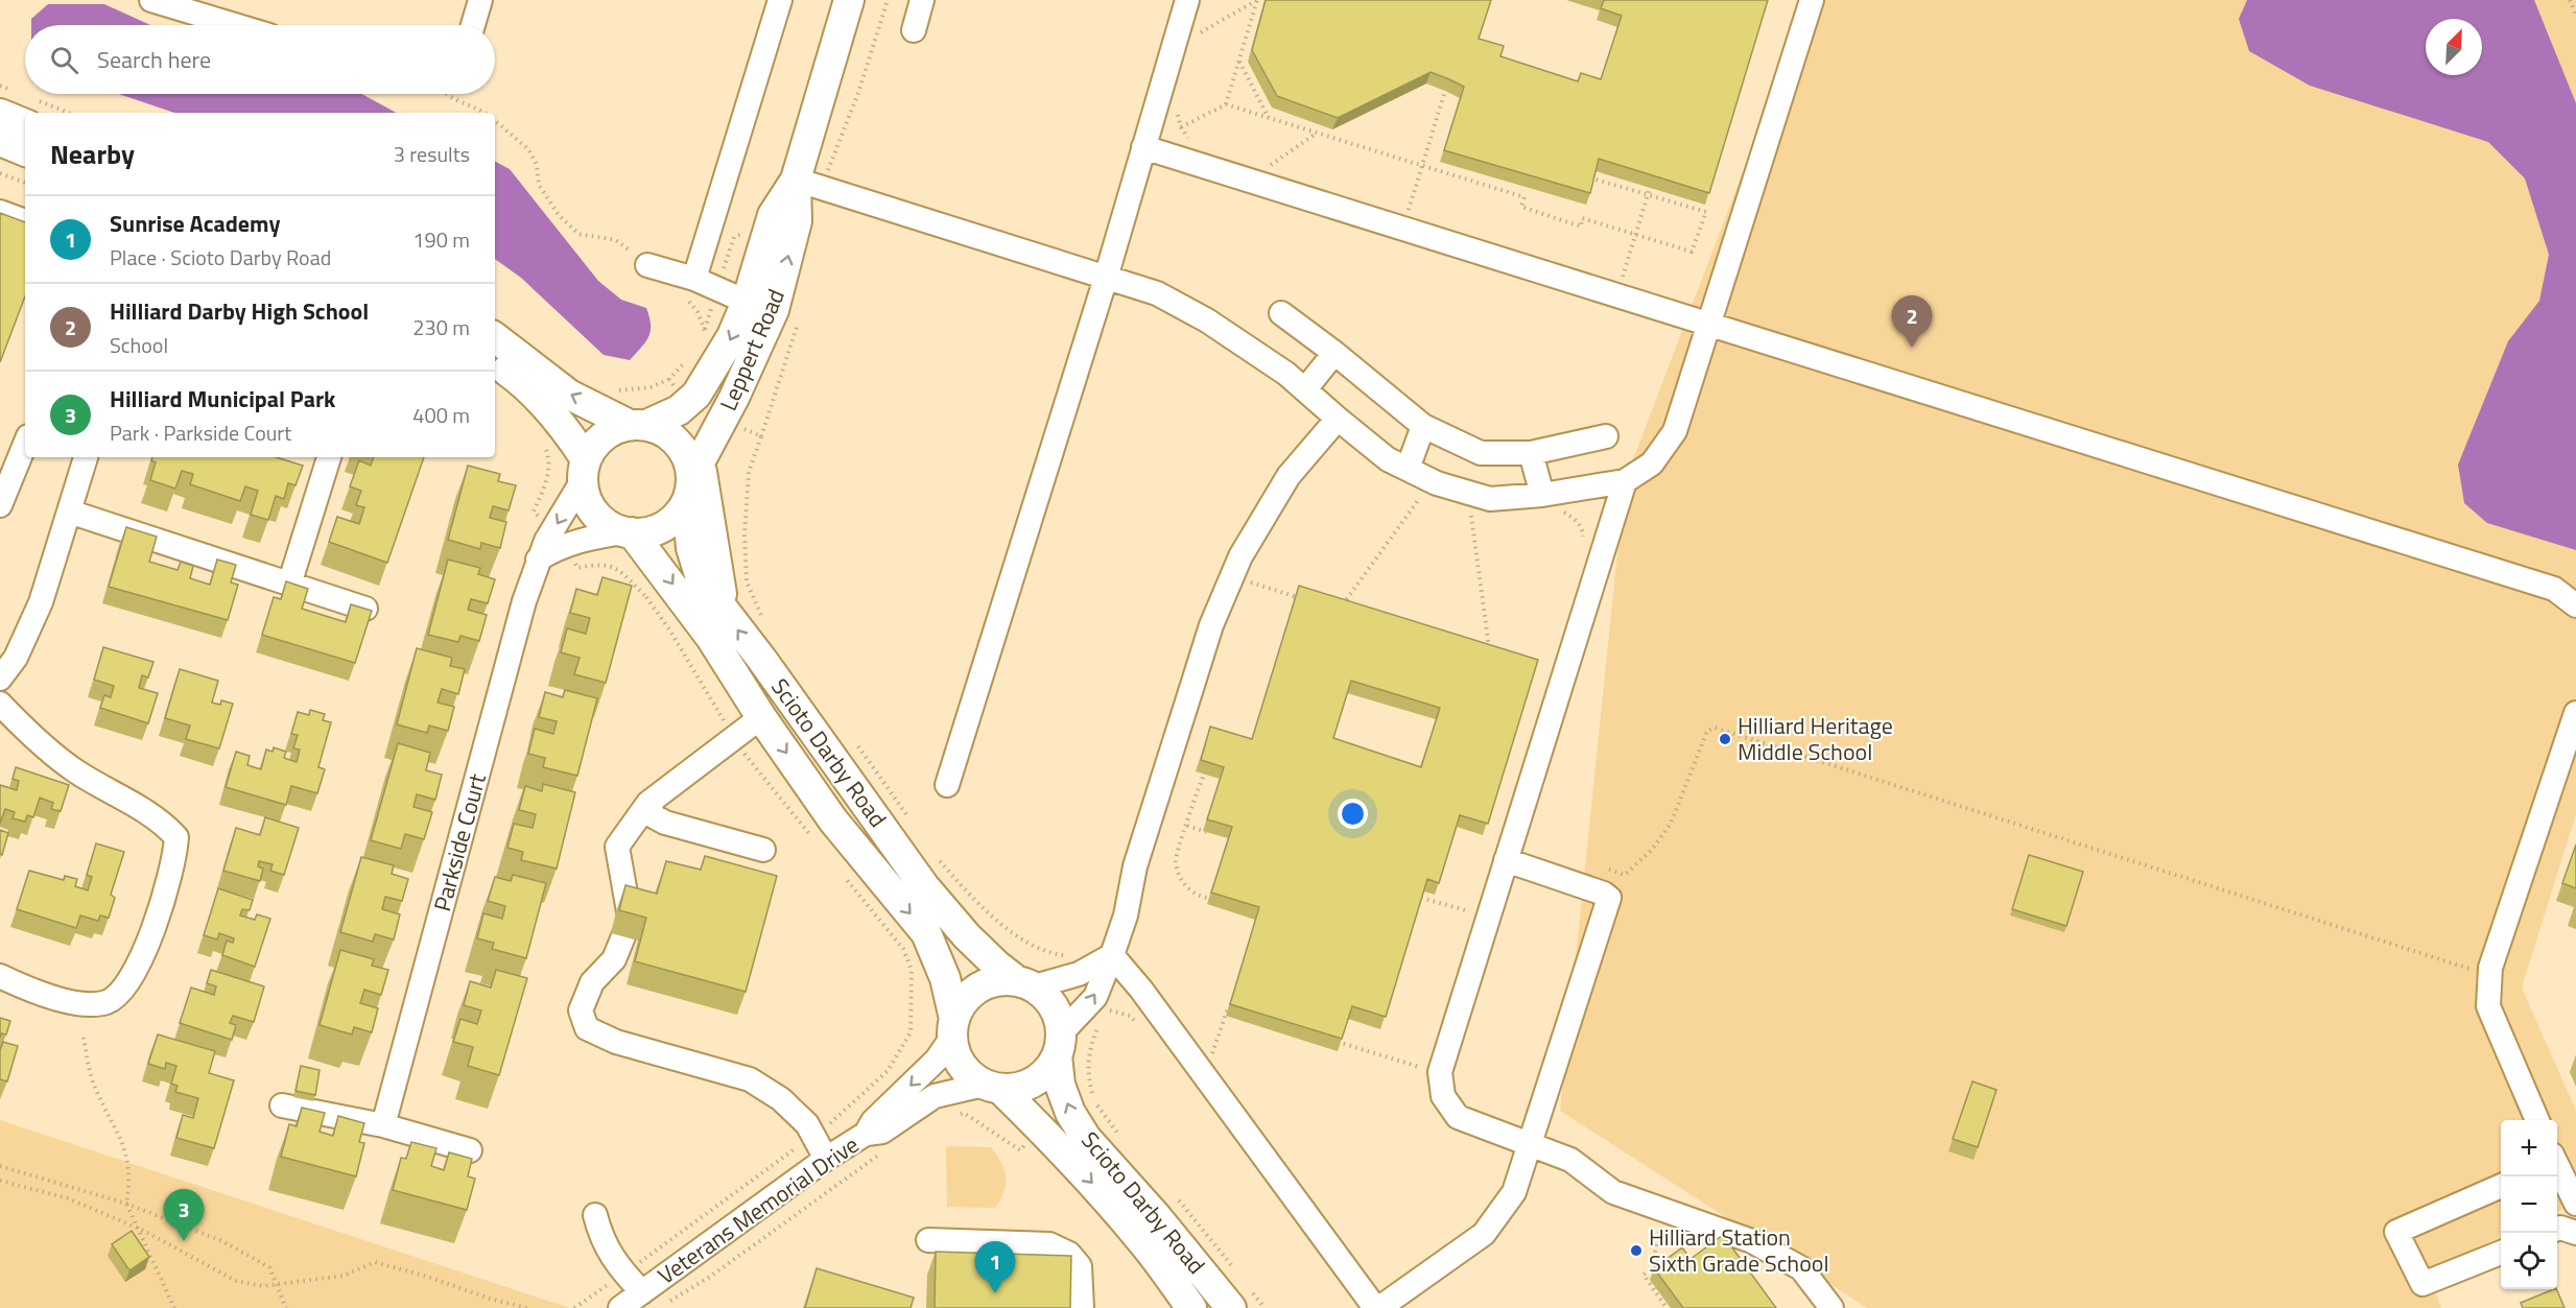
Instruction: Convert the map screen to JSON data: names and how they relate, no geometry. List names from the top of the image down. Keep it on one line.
{"streets":{"main road":["Leppert Road","Scioto Darby Road"],"street":["Parkside Court","Veterans Memorial Drive"]},"crossings":[["Leppert Road","Scioto Darby Road"],["Leppert Road","Parkside Court"],["Scioto Darby Road","Parkside Court"],["Scioto Darby Road","Veterans Memorial Drive"]],"places":["Hilliard Heritage Middle School","Hilliard Station Sixth Grade School"],"north":"top right","page":{"search":"Search here","heading":["Nearby","3 results"],"list":[{"mark":"1","name":"Sunrise Academy","note":"Place · Scioto Darby Road","value":"190 m"},{"mark":"2","name":"Hilliard Darby High School","note":"School","value":"230 m"},{"mark":"3","name":"Hilliard Municipal Park","note":"Park · Parkside Court","value":"400 m"}],"pins":["2","3","1"],"map_buttons":["+","−"]}}
